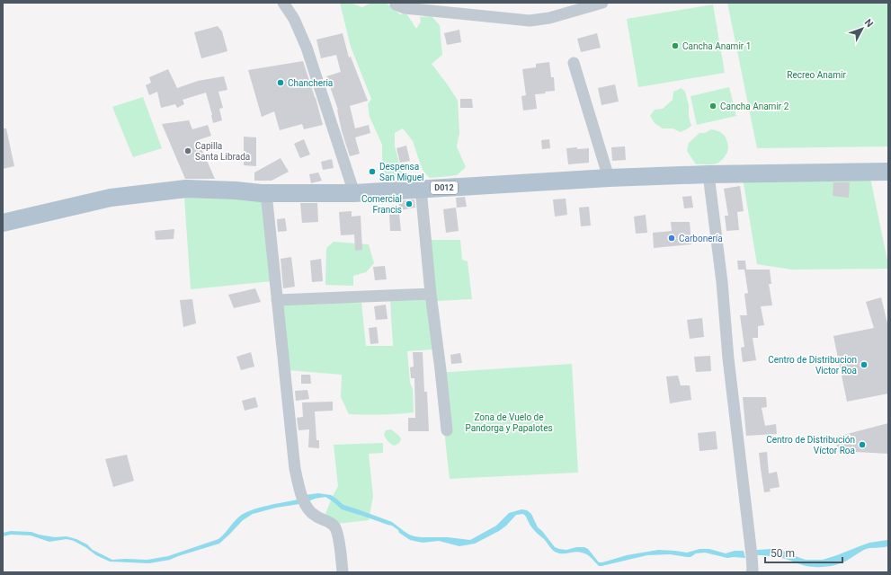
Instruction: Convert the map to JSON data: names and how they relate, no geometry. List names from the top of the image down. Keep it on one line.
{"streets":{"main road":["D012"]},"parks":["Recreo Anamir","Zona de Vuelo de Pandorga y Papalotes"],"places":["Cancha Anamir 1","Chancheria","Cancha Anamir 2","Capilla Santa Librada","Despensa San Miguel","Comercial Francis","Carbonería","Centro de Distribucion Victor Roa","Centro de Distribución Víctor Roa"],"scale_bar":"50 m","north":"top right"}
